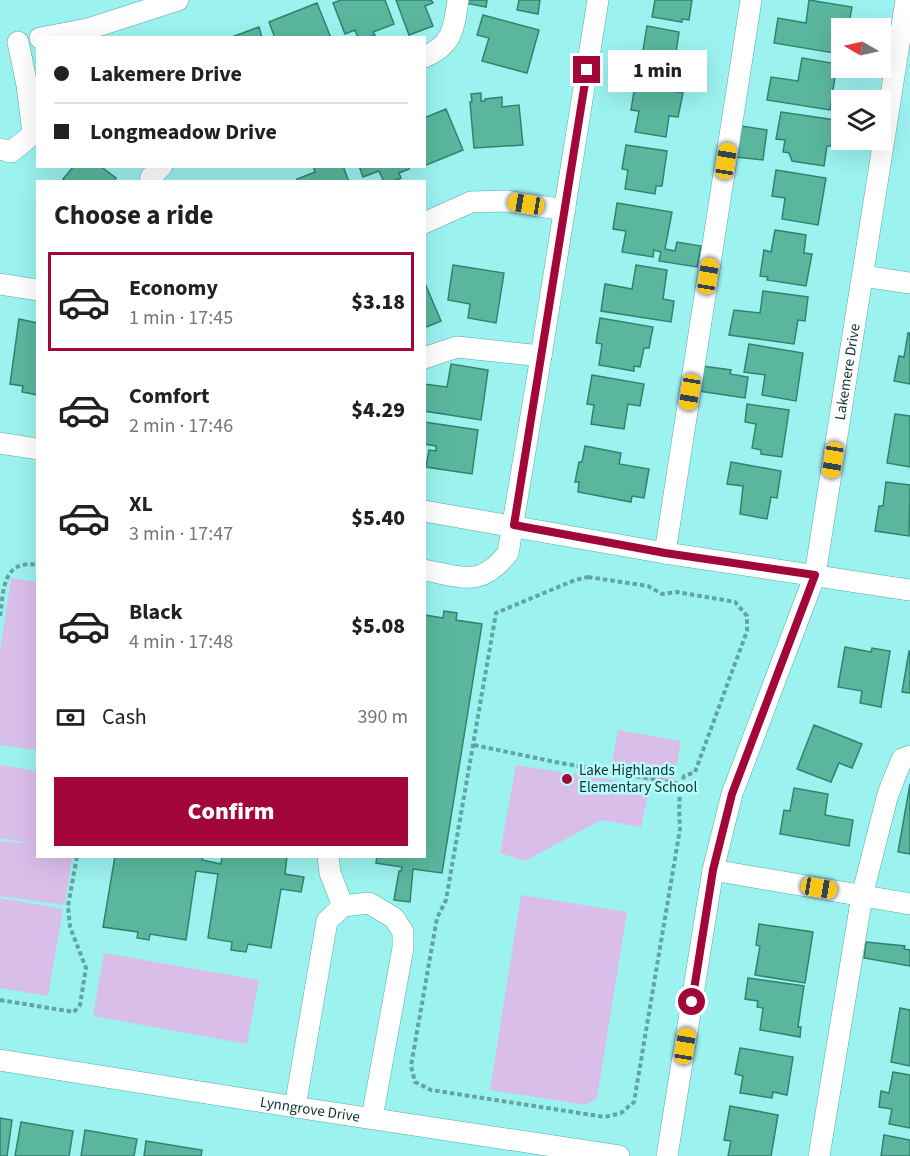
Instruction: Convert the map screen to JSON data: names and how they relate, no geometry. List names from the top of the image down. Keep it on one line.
{"streets":{"street":["Lakemere Drive","Lynngrove Drive"]},"places":["Lake Highlands Elementary School"],"north":"left","page":{"banner":["Lakemere Drive","Longmeadow Drive"],"bubble":"1 min","heading":"Choose a ride","list":[{"name":"Economy","note":"1 min · 17:45","value":"$3.18"},{"name":"Comfort","note":"2 min · 17:46","value":"$4.29"},{"name":"XL","note":"3 min · 17:47","value":"$5.40"},{"name":"Black","note":"4 min · 17:48","value":"$5.08"}],"pay":["Cash","390 m"],"buttons":"Confirm"}}
